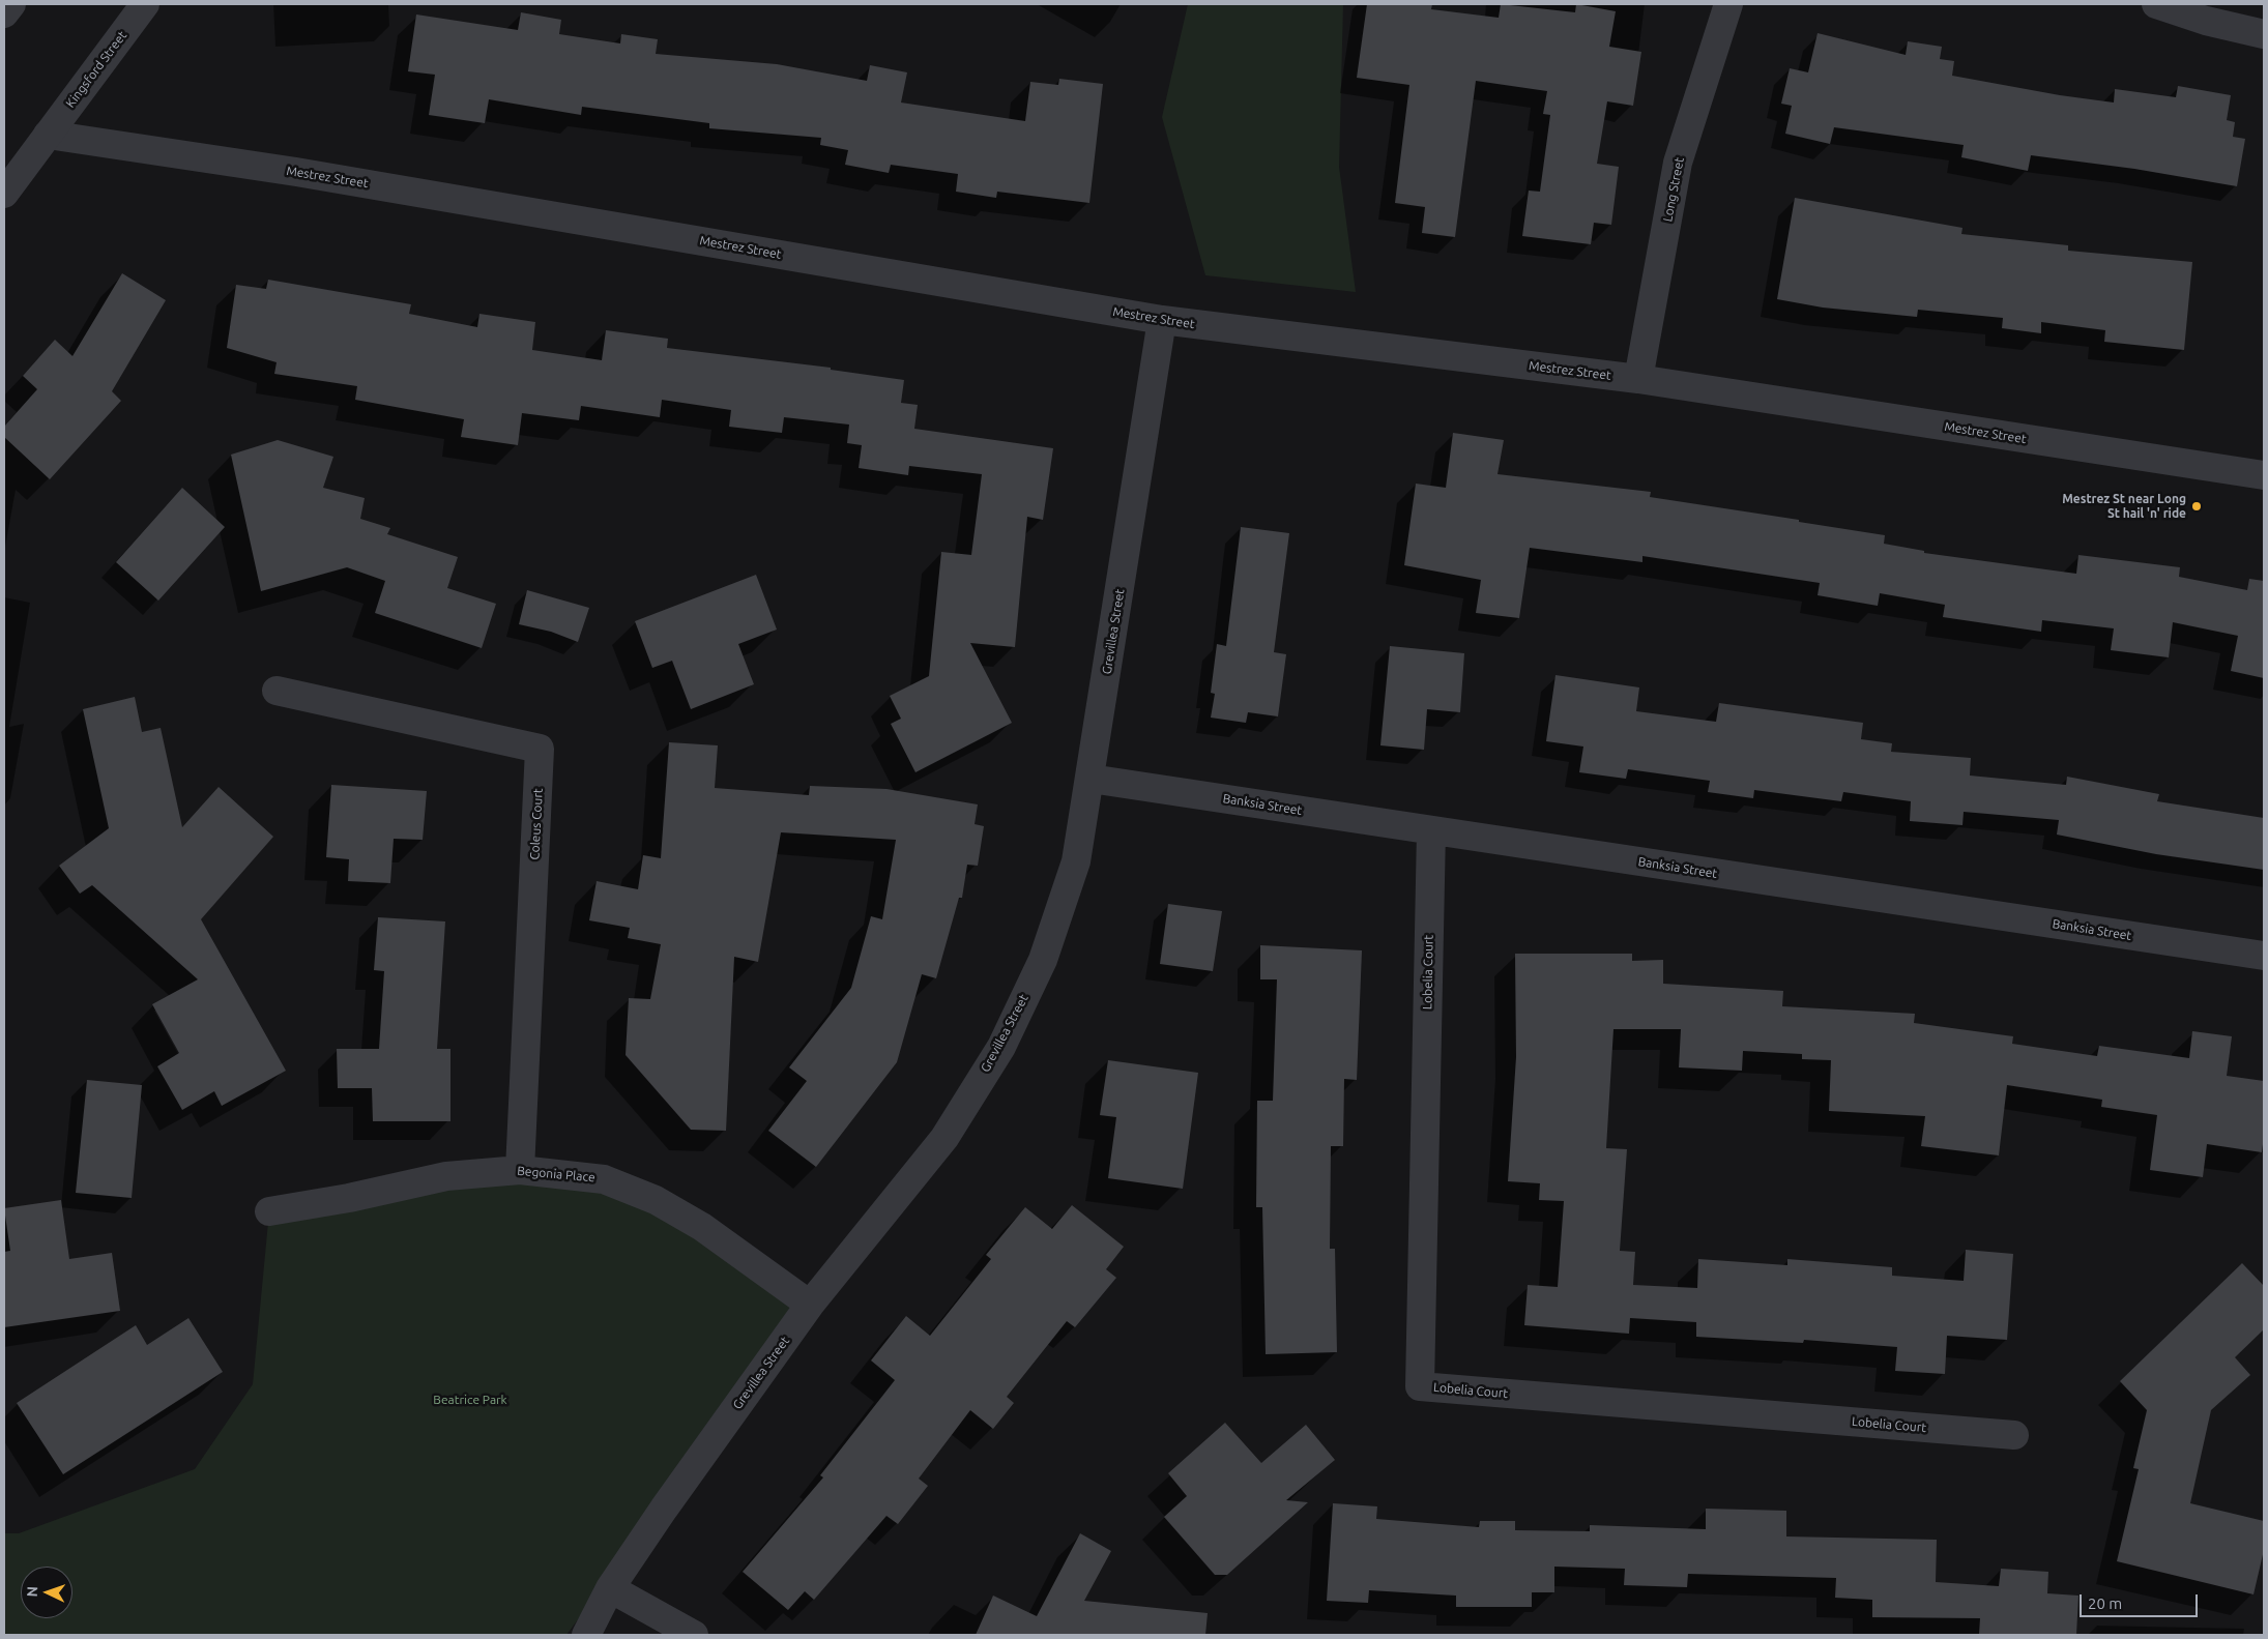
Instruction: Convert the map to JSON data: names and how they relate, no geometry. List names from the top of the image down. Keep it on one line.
{"streets":{"street":["Kingsford Street","Mestrez Street","Long Street","Grevillea Street","Banksia Street","Coleus Court","Lobelia Court","Begonia Place"]},"crossings":[["Kingsford Street","Mestrez Street"],["Mestrez Street","Long Street"],["Mestrez Street","Grevillea Street"],["Grevillea Street","Banksia Street"],["Grevillea Street","Begonia Place"],["Banksia Street","Lobelia Court"],["Coleus Court","Begonia Place"]],"parks":["Beatrice Park"],"places":["Mestrez St near Long St hail 'n' ride"],"scale_bar":"20 m","north":"left"}
